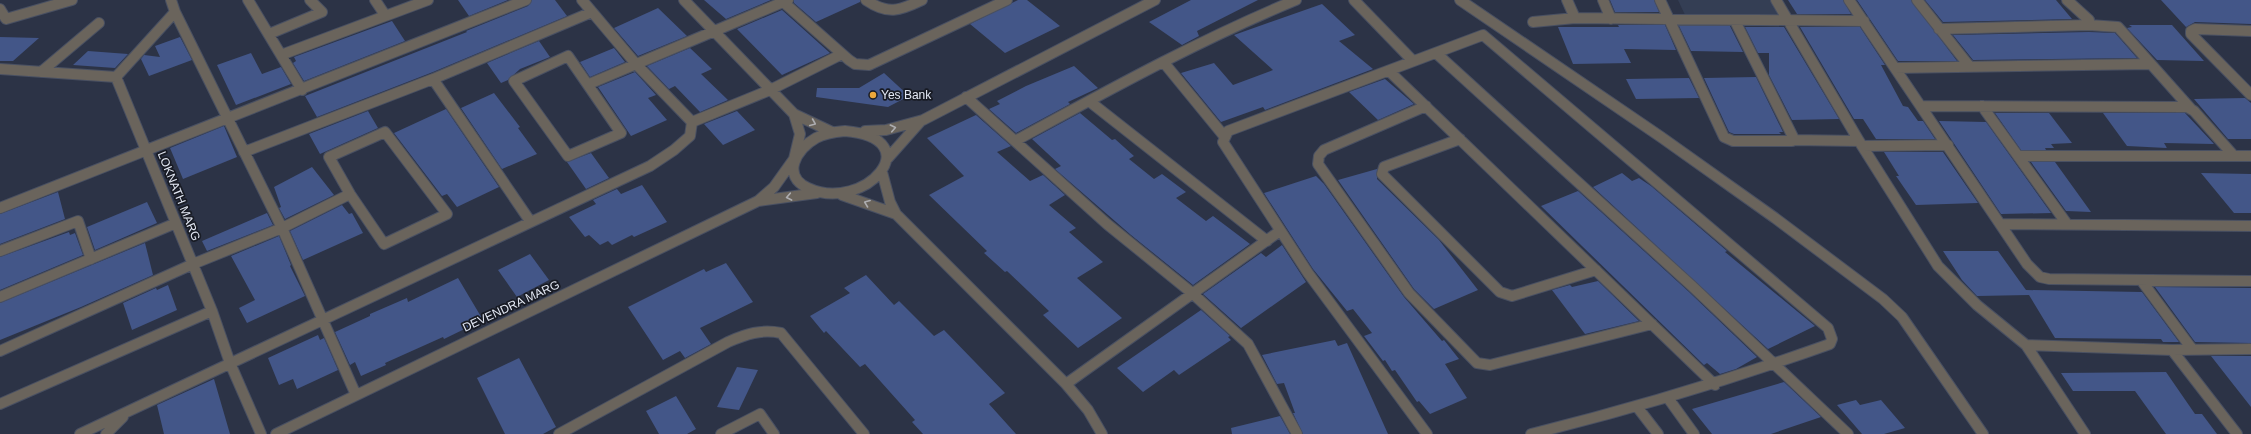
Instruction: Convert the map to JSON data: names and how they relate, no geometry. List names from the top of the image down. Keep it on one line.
{"streets":{"street":["LOKNATH MARG","DEVENDRA MARG"]},"places":["Yes Bank"]}
